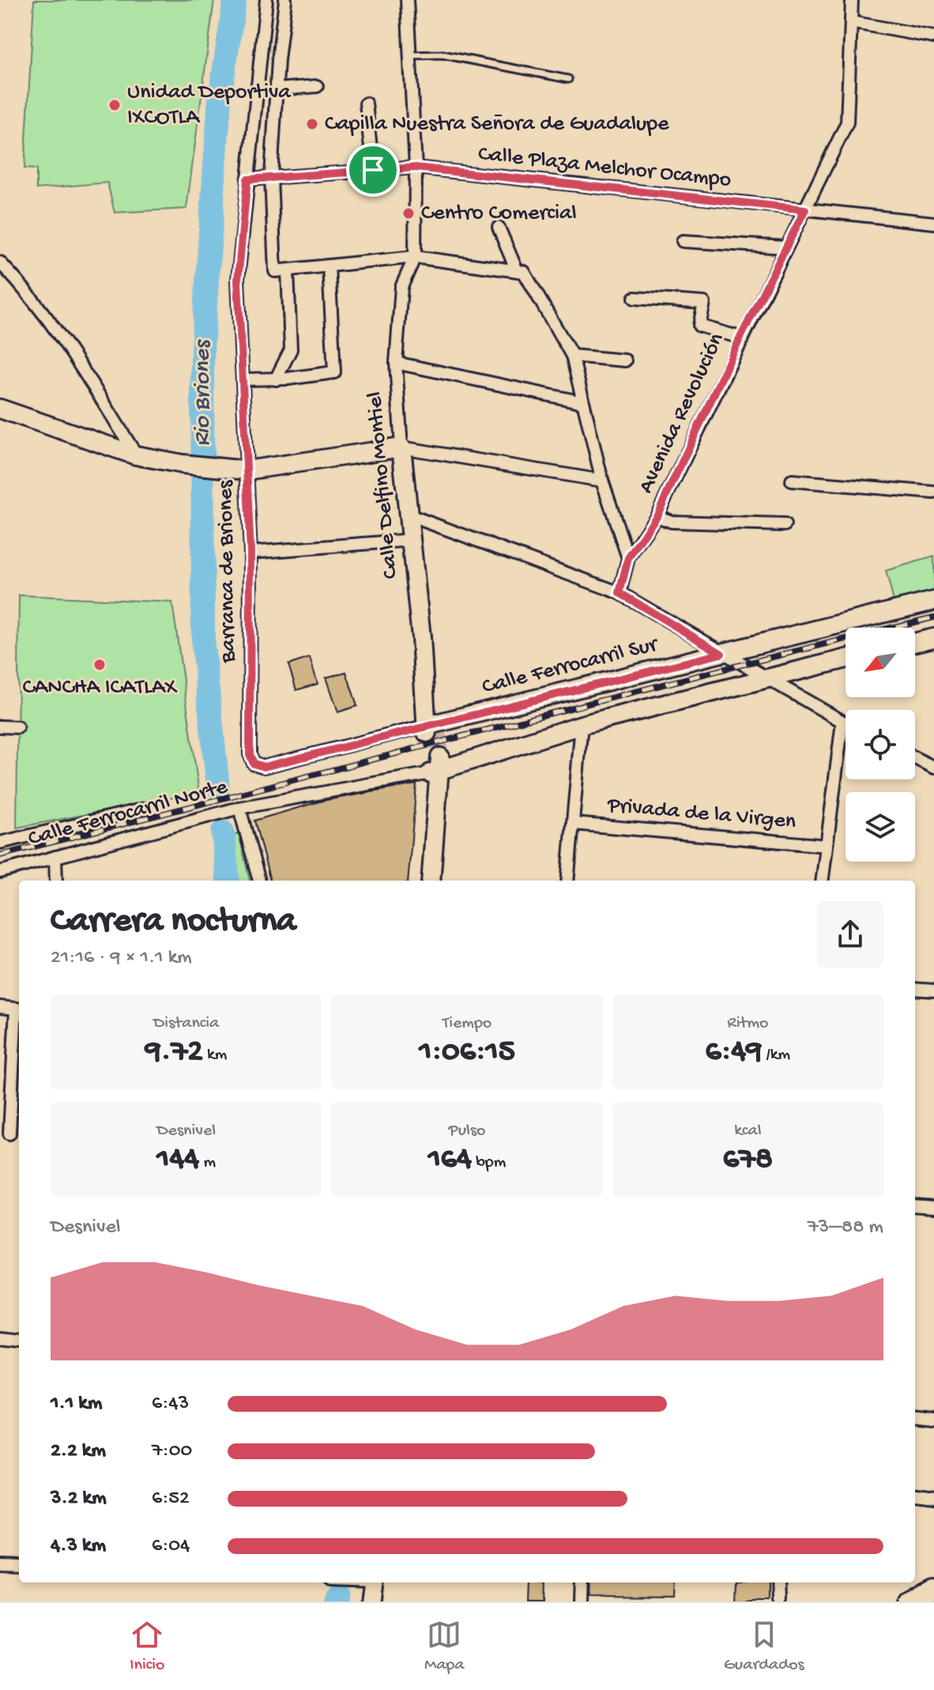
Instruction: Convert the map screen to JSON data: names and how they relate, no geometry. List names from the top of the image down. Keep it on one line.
{"streets":{"main road":["Calle Delfino Montiel","Calle Ferrocarril Sur","Calle Ferrocarril Norte"],"street":["Calle Plaza Melchor Ocampo","Avenida Revolución","Barranca de Briones","Privada de la Virgen"]},"crossings":[["Calle Plaza Melchor Ocampo","Avenida Revolución"],["Calle Plaza Melchor Ocampo","Calle Delfino Montiel"],["Calle Plaza Melchor Ocampo","Barranca de Briones"],["Calle Delfino Montiel","Calle Ferrocarril Sur"],["Barranca de Briones","Calle Ferrocarril Sur"]],"water":["Rio Briones"],"places":["Unidad Deportiva IXCOTLA","Capilla Nuestra Señora de Guadalupe","Centro Comercial","CANCHA ICATLAX"],"north":"bottom left","page":{"heading":["Carrera nocturna","21:16 · 9 × 1.1 km"],"stats":[["Distancia","9.72 km"],["Tiempo","1:06:15"],["Ritmo","6:49 /km"],["Desnivel","144 m"],["Pulso","164 bpm"],["kcal","678"]],"chart":["Desnivel","73–88 m"],"list":[{"name":"1.1 km","note":"6:43"},{"name":"2.2 km","note":"7:00"},{"name":"3.2 km","note":"6:52"},{"name":"4.3 km","note":"6:04"}],"tabs":["Inicio","Mapa","Guardados"]}}
